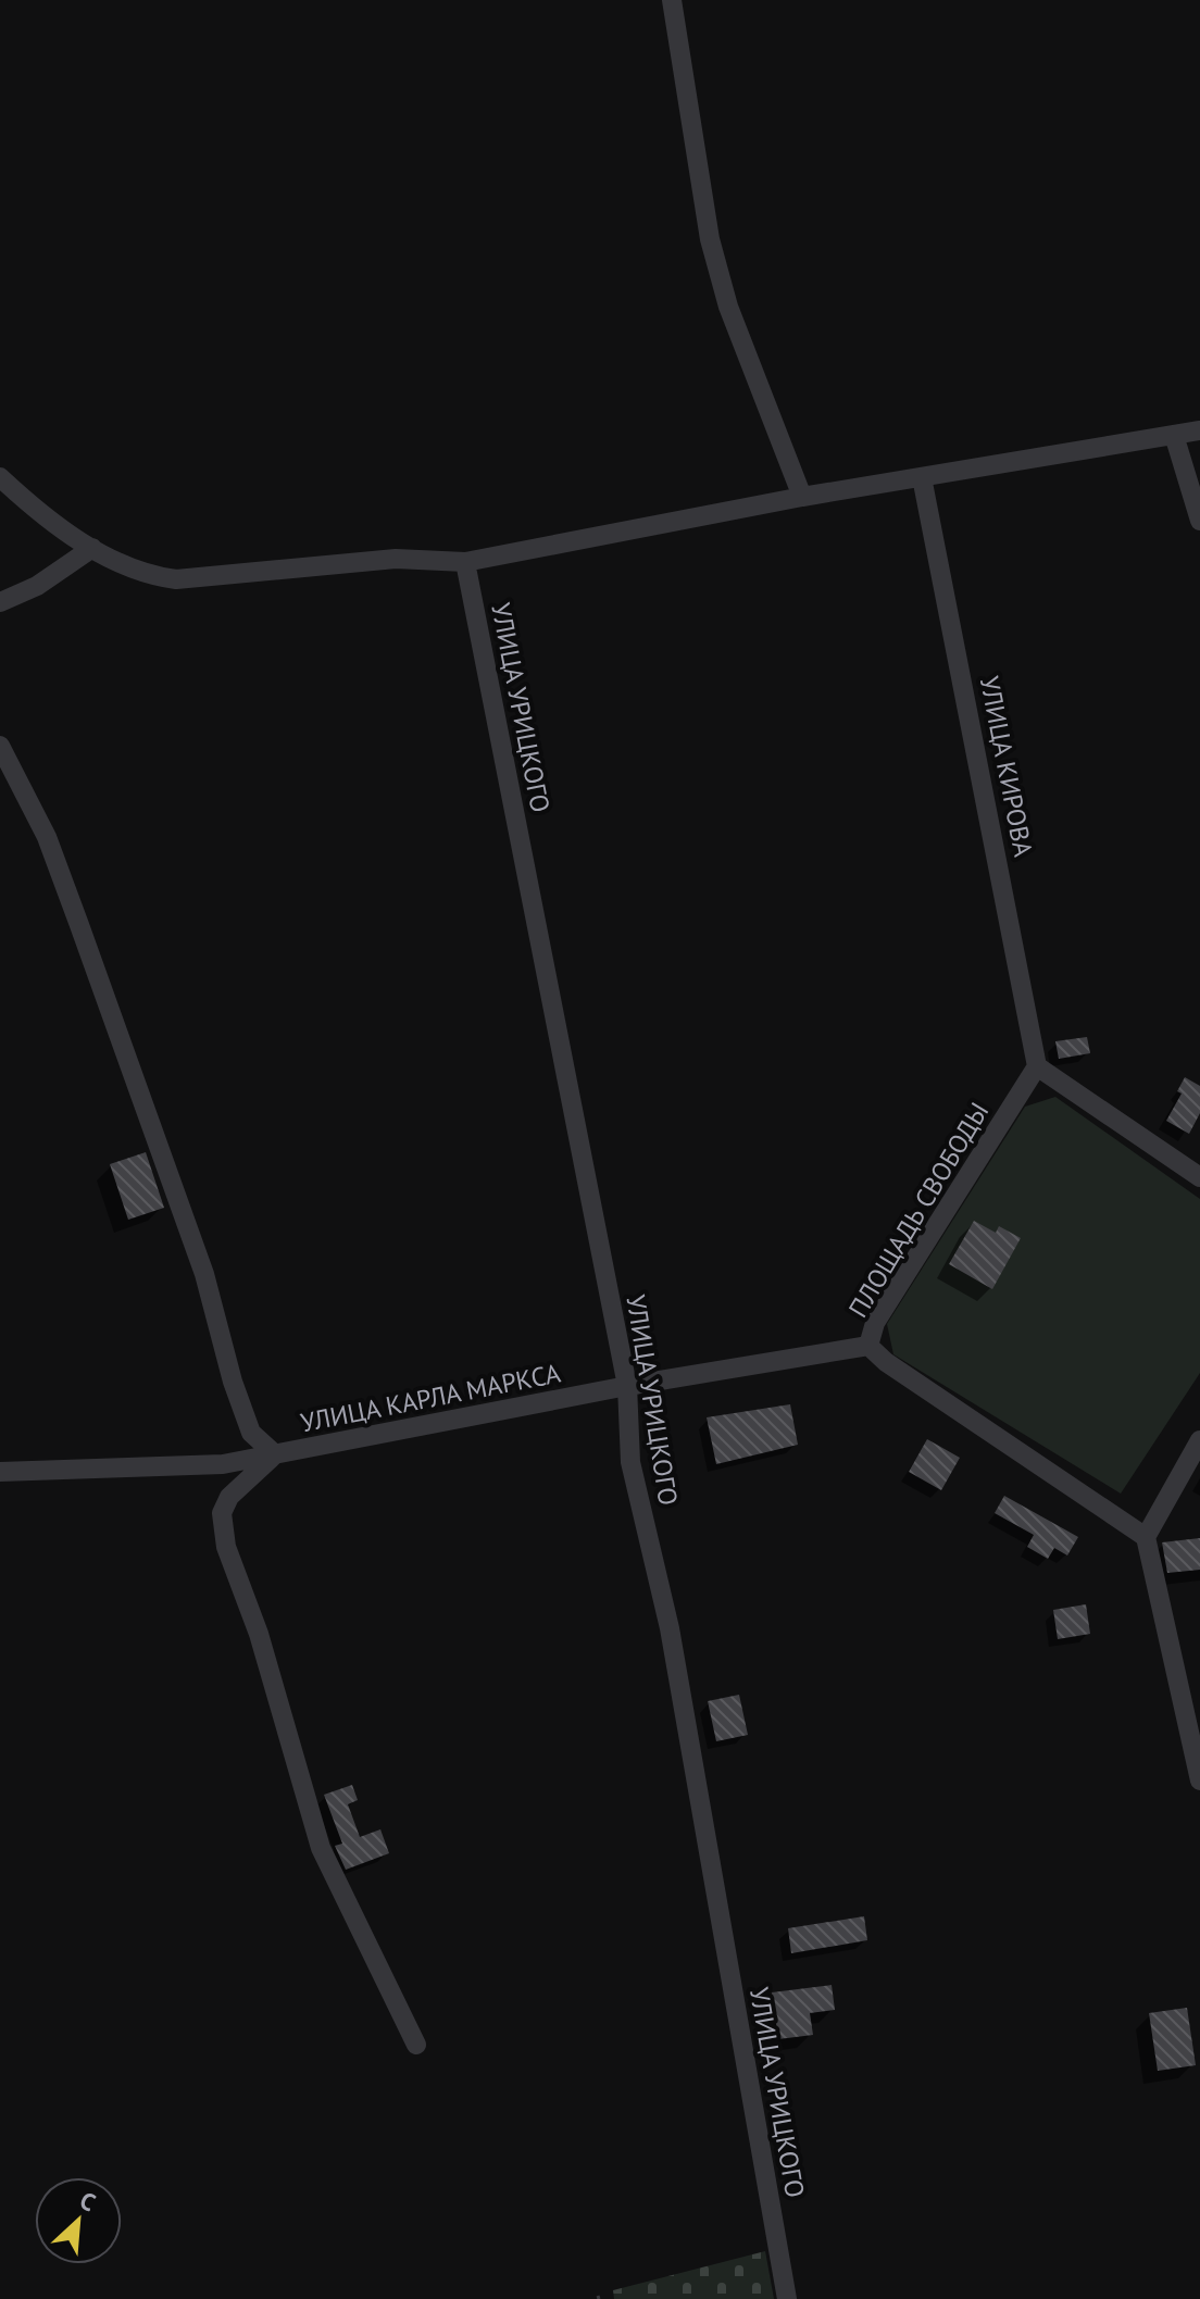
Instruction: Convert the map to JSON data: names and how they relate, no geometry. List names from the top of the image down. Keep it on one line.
{"streets":{"street":["УЛИЦА УРИЦКОГО","УЛИЦА КИРОВА","ПЛОЩАДЬ СВОБОДЫ","УЛИЦА КАРЛА МАРКСА"]},"crossings":[["УЛИЦА УРИЦКОГО","УЛИЦА КАРЛА МАРКСА"],["УЛИЦА КИРОВА","ПЛОЩАДЬ СВОБОДЫ"],["ПЛОЩАДЬ СВОБОДЫ","УЛИЦА КАРЛА МАРКСА"]],"north":"top right"}
